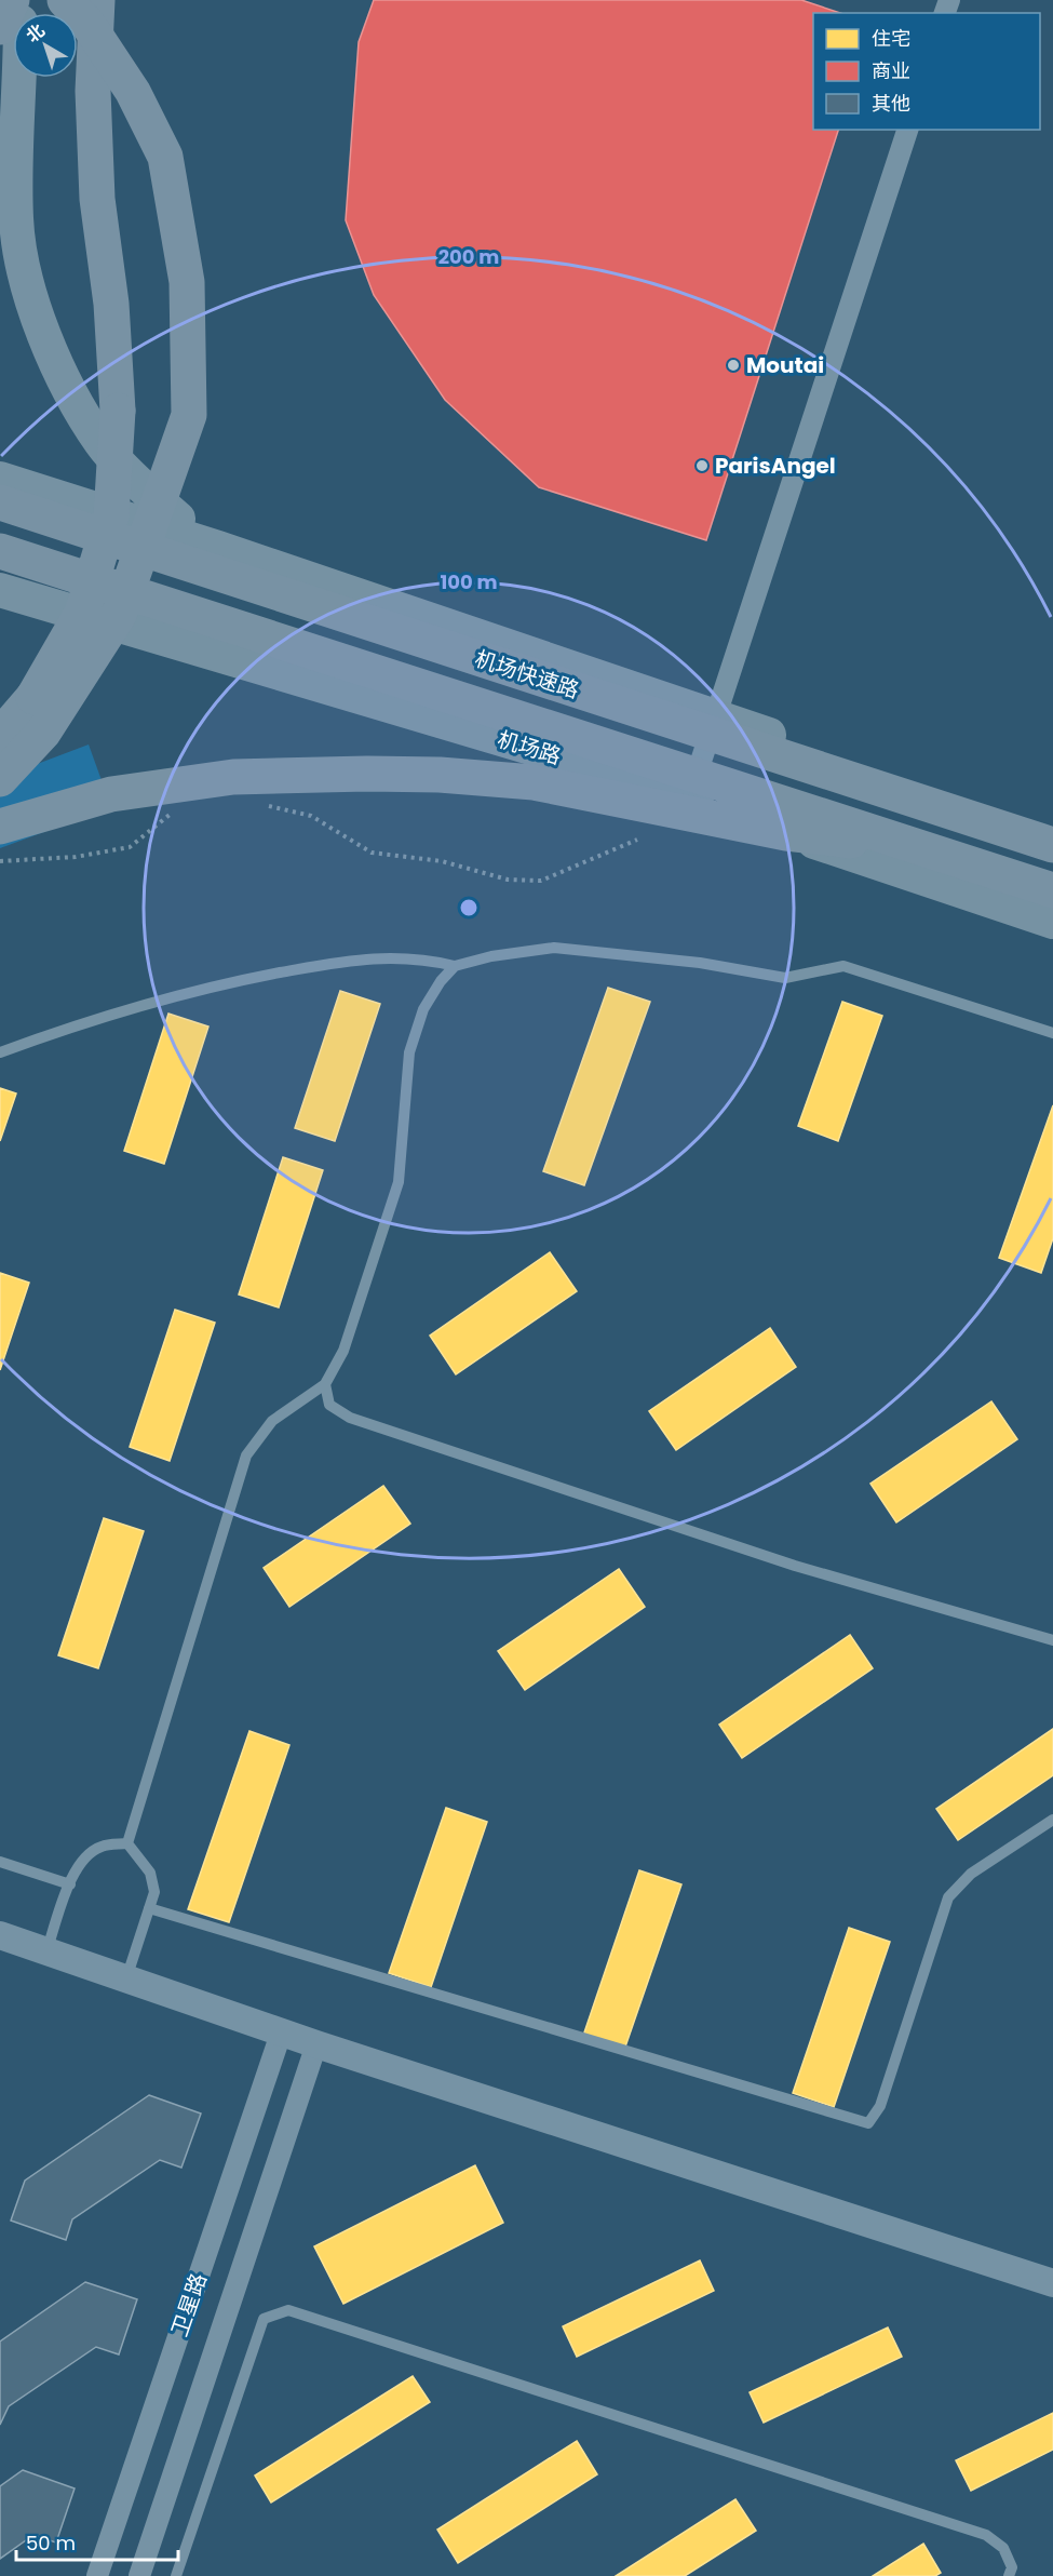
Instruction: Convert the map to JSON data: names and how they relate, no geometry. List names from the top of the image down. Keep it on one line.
{"streets":{"highway":["机场快速路"],"main road":["机场路"],"street":["卫星路"]},"places":["Moutai","ParisAngel"],"legend":["住宅","商业","其他"],"scale_bar":"50 m","north":"top left","rings":["200 m","100 m"]}
